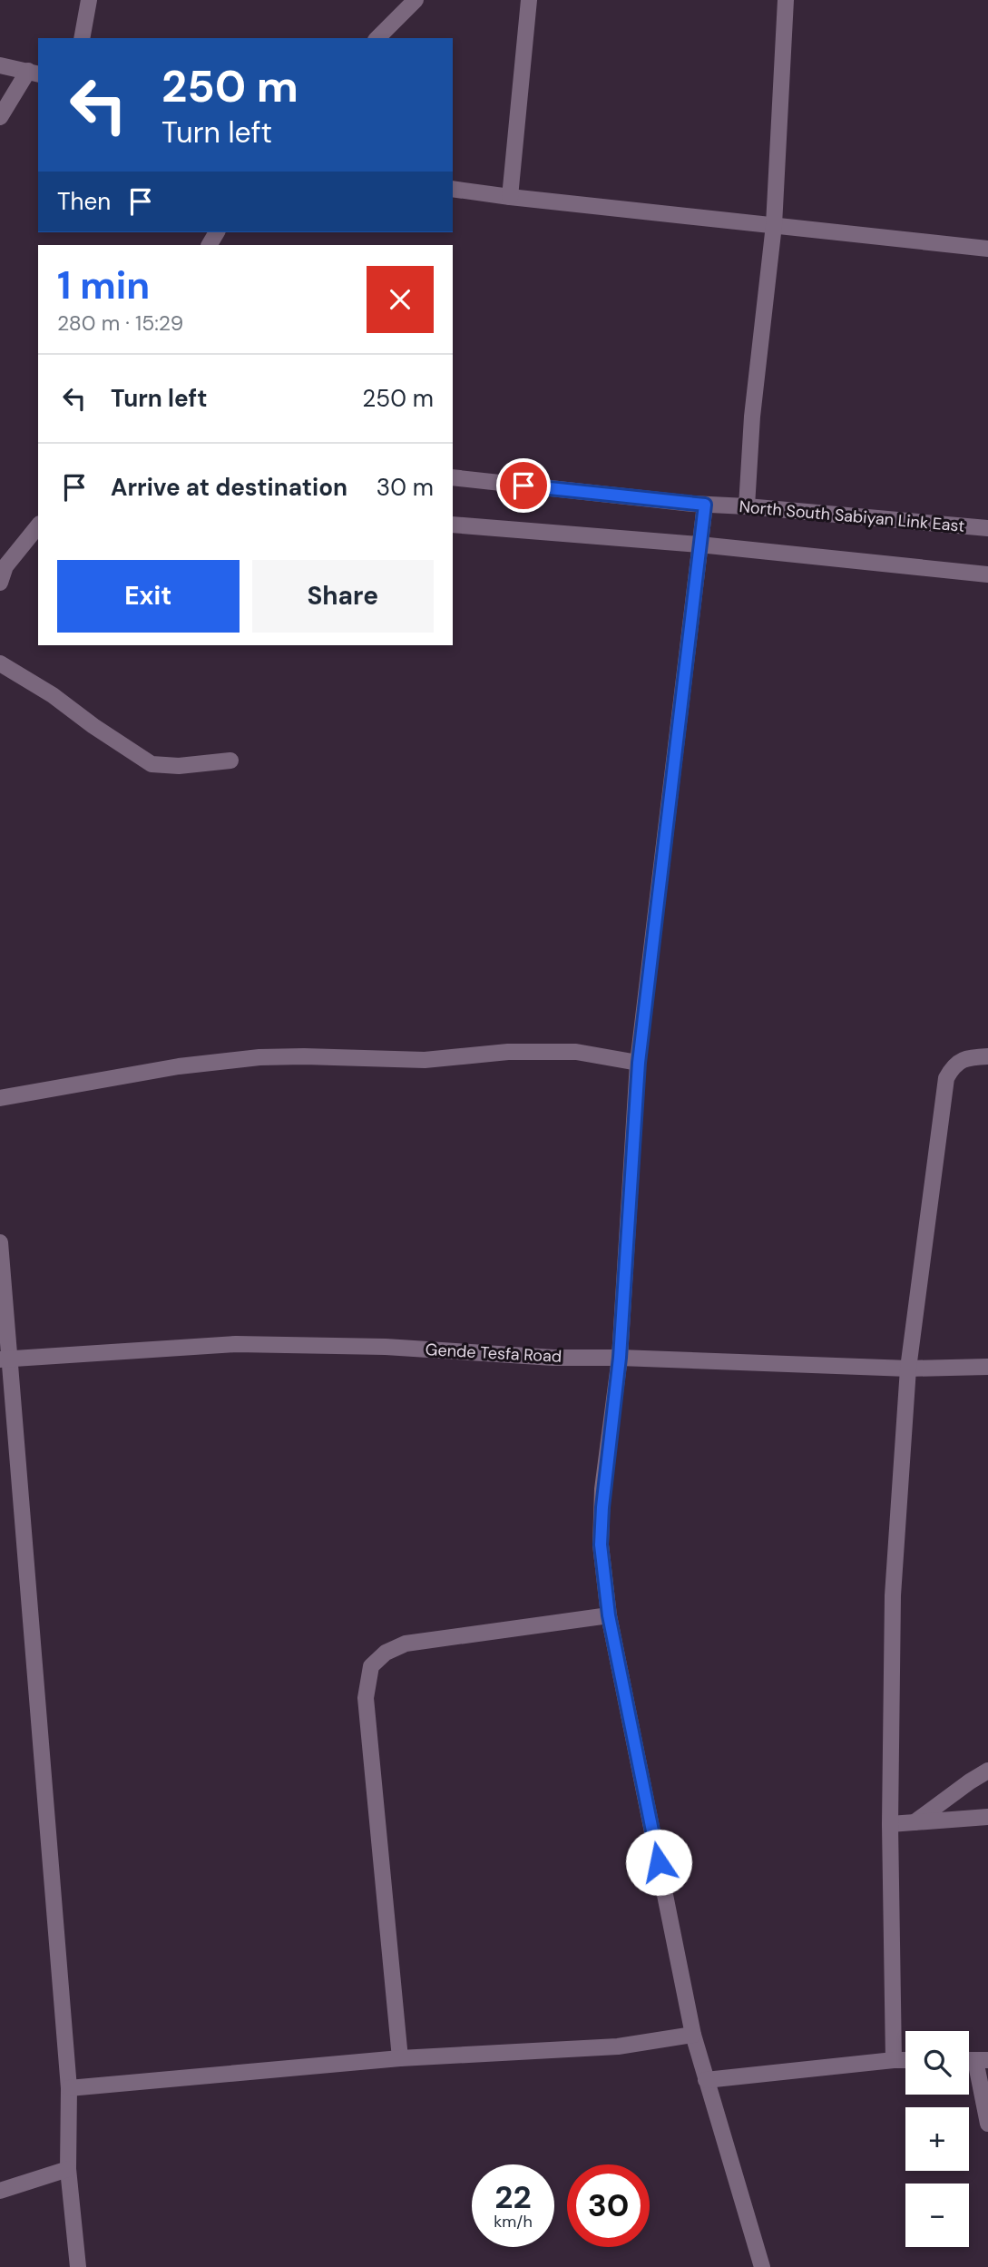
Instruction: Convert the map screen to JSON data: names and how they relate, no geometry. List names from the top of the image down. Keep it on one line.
{"streets":{"street":["North South Sabiyan Link East","Gende Tesfa Road"]},"page":{"turn":["250 m","Turn left"],"then":"Then","heading":["1 min","280 m · 15:29"],"list":[{"name":"Turn left","value":"250 m"},{"name":"Arrive at destination","value":"30 m"}],"buttons":["Exit","Share"],"map_buttons":["+","−"],"speed":"22 km/h","limit":"30"}}
